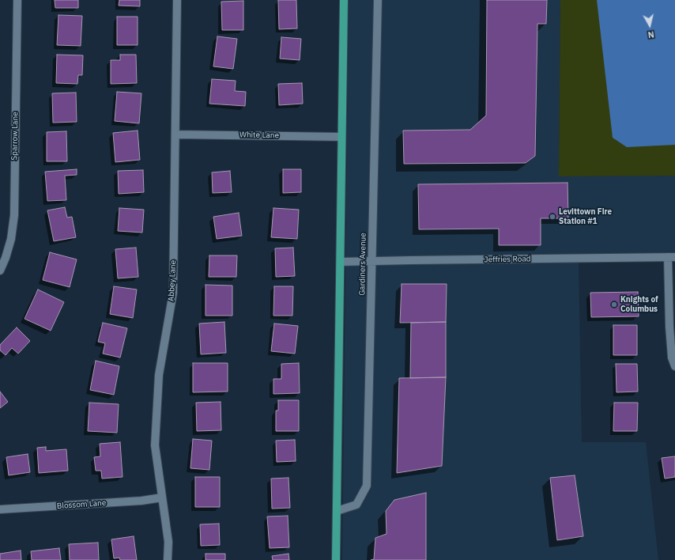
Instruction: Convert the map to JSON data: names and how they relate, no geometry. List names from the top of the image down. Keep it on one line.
{"streets":{"street":["White Lane","Sparrow Lane","Jeffries Road","Gardiners Avenue","Abbey Lane","Blossom Lane"]},"crossings":[["White Lane","Abbey Lane"],["Jeffries Road","Gardiners Avenue"],["Abbey Lane","Blossom Lane"]],"places":["Levittown Fire Station #1","Knights of Columbus"],"north":"bottom"}
